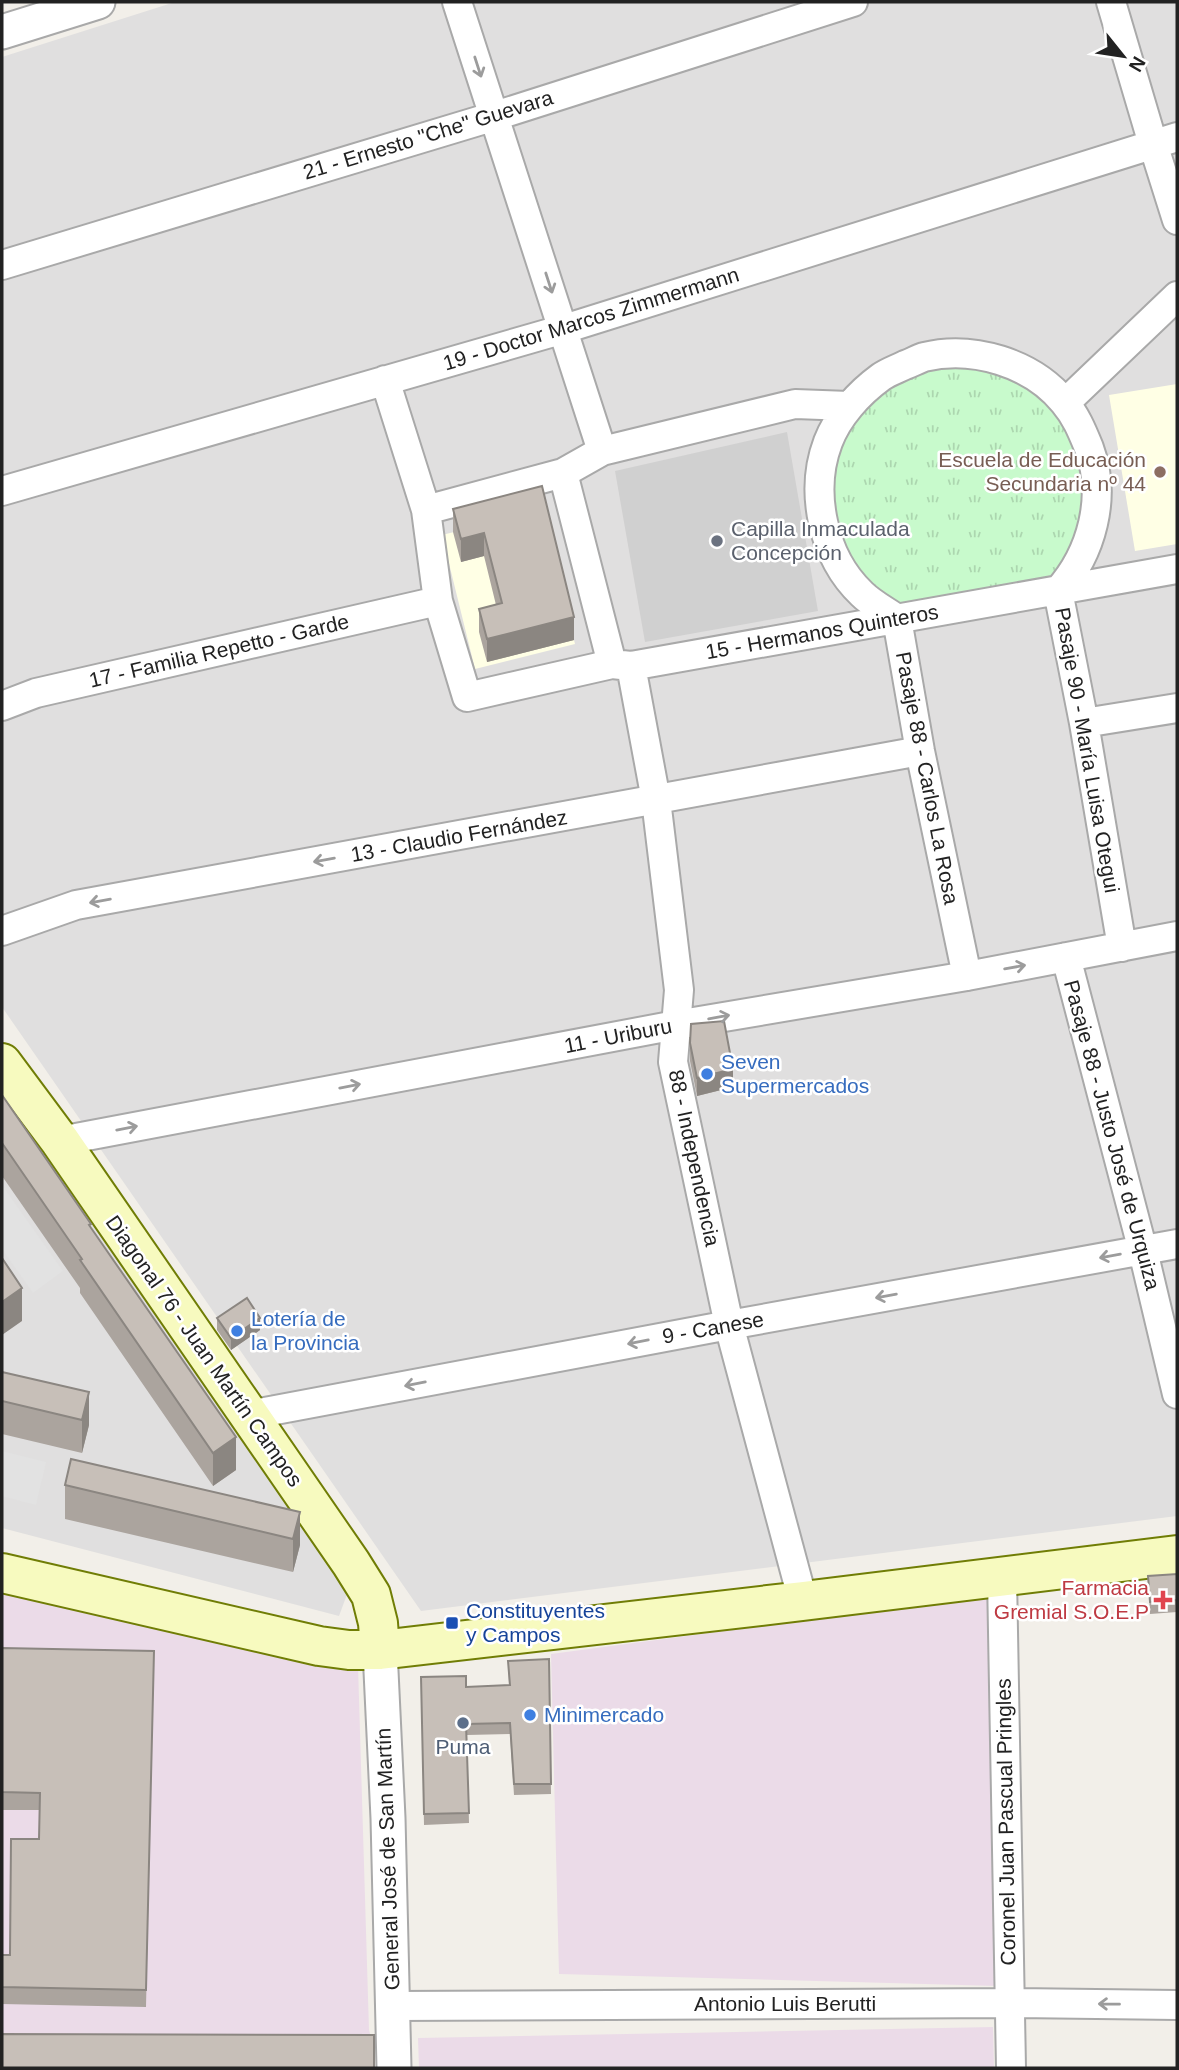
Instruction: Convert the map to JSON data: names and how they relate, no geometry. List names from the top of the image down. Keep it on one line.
{"streets":{"main road":["Diagonal 76 - Juan Martín Campos"],"street":["21 - Ernesto \"Che\" Guevara","19 - Doctor Marcos Zimmermann","15 - Hermanos Quinteros","17 - Familia Repetto - Garde","Pasaje 90 - María Luisa Otegui","Pasaje 88 - Carlos La Rosa","13 - Claudio Fernández","11 - Uriburu","Pasaje 88 - Justo José de Urquiza","88 - Independencia","9 - Canese","Coronel Juan Pascual Pringles","General José de San Martín","Antonio Luis Berutti"]},"crossings":[["15 - Hermanos Quinteros","17 - Familia Repetto - Garde"],["15 - Hermanos Quinteros","Pasaje 90 - María Luisa Otegui"],["15 - Hermanos Quinteros","Pasaje 88 - Carlos La Rosa"],["15 - Hermanos Quinteros","88 - Independencia"],["Pasaje 90 - María Luisa Otegui","11 - Uriburu"],["Pasaje 88 - Carlos La Rosa","13 - Claudio Fernández"],["Pasaje 88 - Carlos La Rosa","11 - Uriburu"],["13 - Claudio Fernández","88 - Independencia"],["11 - Uriburu","Pasaje 88 - Justo José de Urquiza"],["11 - Uriburu","88 - Independencia"],["11 - Uriburu","Diagonal 76 - Juan Martín Campos"],["Pasaje 88 - Justo José de Urquiza","9 - Canese"],["88 - Independencia","9 - Canese"],["9 - Canese","Diagonal 76 - Juan Martín Campos"],["Diagonal 76 - Juan Martín Campos","General José de San Martín"],["Coronel Juan Pascual Pringles","Antonio Luis Berutti"],["General José de San Martín","Antonio Luis Berutti"]],"one_way":["13 - Claudio Fernández","11 - Uriburu","9 - Canese"],"places":{"other":["Escuela de Educación Secundaria nº 44","Capilla Inmaculada Concepción","Seven Supermercados","Lotería de la Provincia","Minimercado","Puma"],"health":["Farmacia Gremial S.O.E.P"],"transit":["Constituyentes y Campos"]},"north":"bottom right"}
